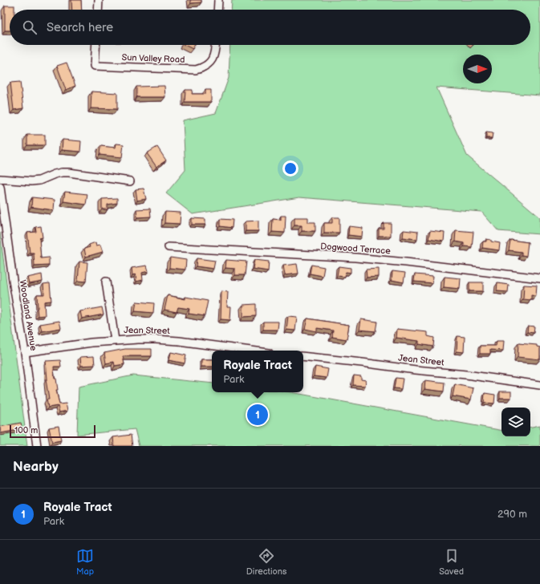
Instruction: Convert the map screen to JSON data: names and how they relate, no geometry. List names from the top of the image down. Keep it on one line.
{"streets":{"street":["Sun Valley Road","Dogwood Terrace","Woodland Avenue","Jean Street"]},"crossings":[["Woodland Avenue","Jean Street"]],"scale_bar":"100 m","north":"right","page":{"search":"Search here","popup":["Royale Tract","Park"],"pins":"1","scale":"100 m","heading":"Nearby","list":[{"mark":"1","name":"Royale Tract","note":"Park","value":"290 m"}],"nav":["Map","Directions","Saved"]}}
